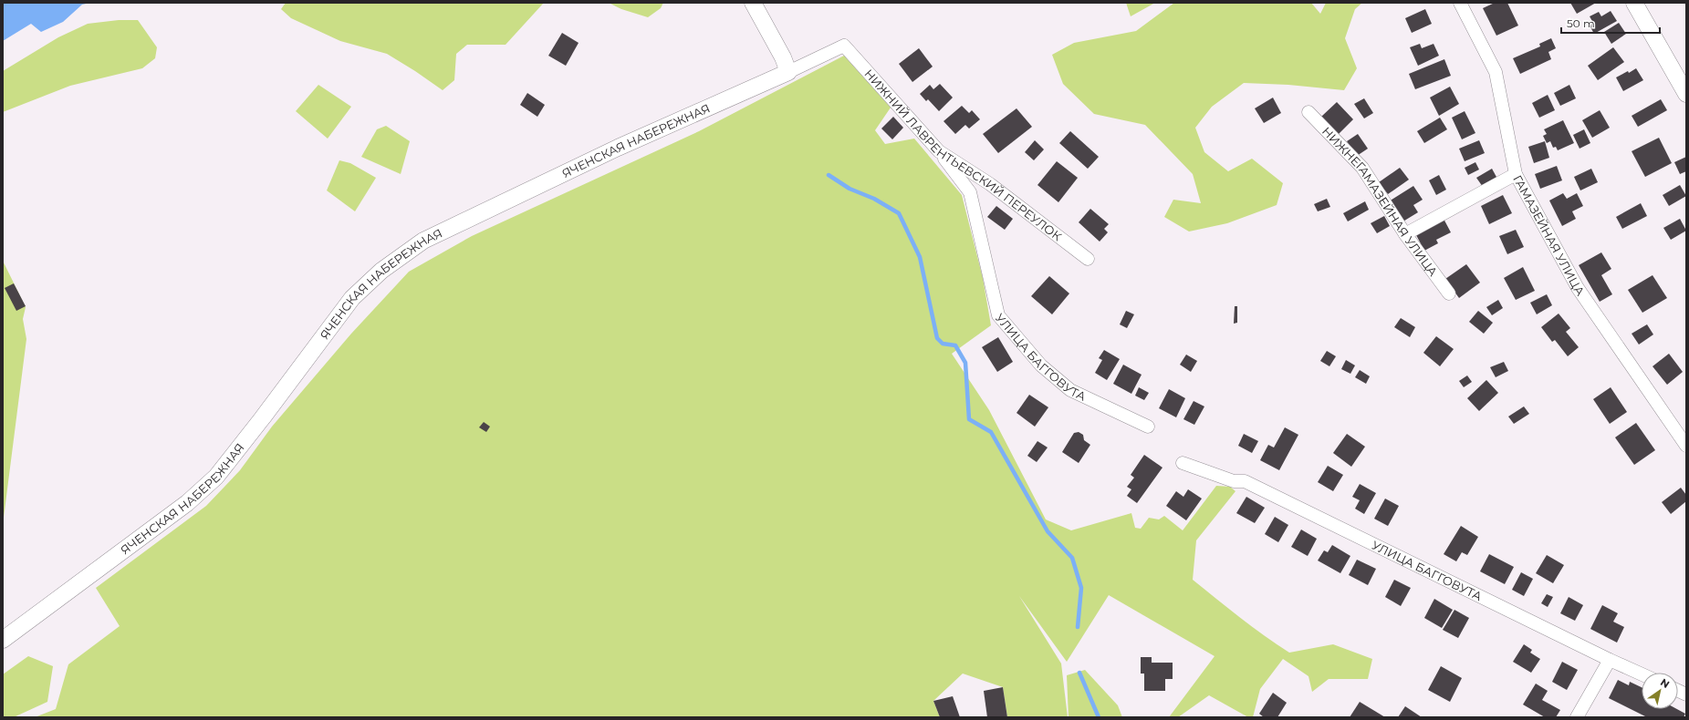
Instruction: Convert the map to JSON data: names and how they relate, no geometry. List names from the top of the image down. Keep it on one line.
{"streets":{"street":["ЯЧЕНСКАЯ НАБЕРЕЖНАЯ","НИЖНИЙ ЛАВРЕНТЬЕВСКИЙ ПЕРЕУЛОК","НИЖНЕГАМАЗЕЙНАЯ УЛИЦА","ГАМАЗЕЙНАЯ УЛИЦА","УЛИЦА БАГГОВУТА"]},"crossings":[["ЯЧЕНСКАЯ НАБЕРЕЖНАЯ","НИЖНИЙ ЛАВРЕНТЬЕВСКИЙ ПЕРЕУЛОК"],["НИЖНИЙ ЛАВРЕНТЬЕВСКИЙ ПЕРЕУЛОК","УЛИЦА БАГГОВУТА"]],"scale_bar":"50 m","north":"top right"}
